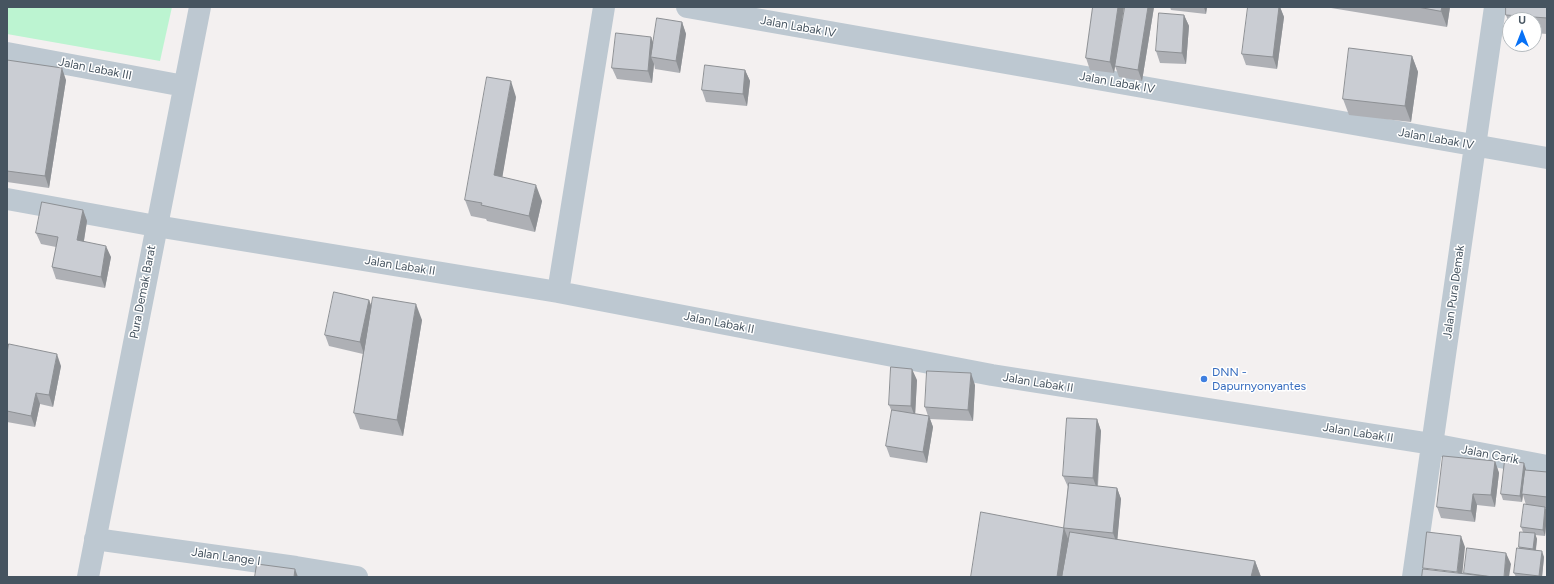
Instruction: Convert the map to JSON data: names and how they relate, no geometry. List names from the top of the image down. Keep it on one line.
{"streets":{"street":["Jalan Labak IV","Jalan Labak III","Jalan Labak II","Pura Demak Barat","Jalan Pura Demak","Jalan Carik","Jalan Lange I"]},"crossings":[["Jalan Labak IV","Jalan Pura Demak"],["Jalan Labak III","Pura Demak Barat"],["Jalan Labak II","Pura Demak Barat"],["Jalan Labak II","Jalan Pura Demak"],["Jalan Labak II","Jalan Carik"],["Pura Demak Barat","Jalan Lange I"],["Jalan Pura Demak","Jalan Carik"]],"places":["DNN - Dapurnyonyantes"],"north":"top"}
